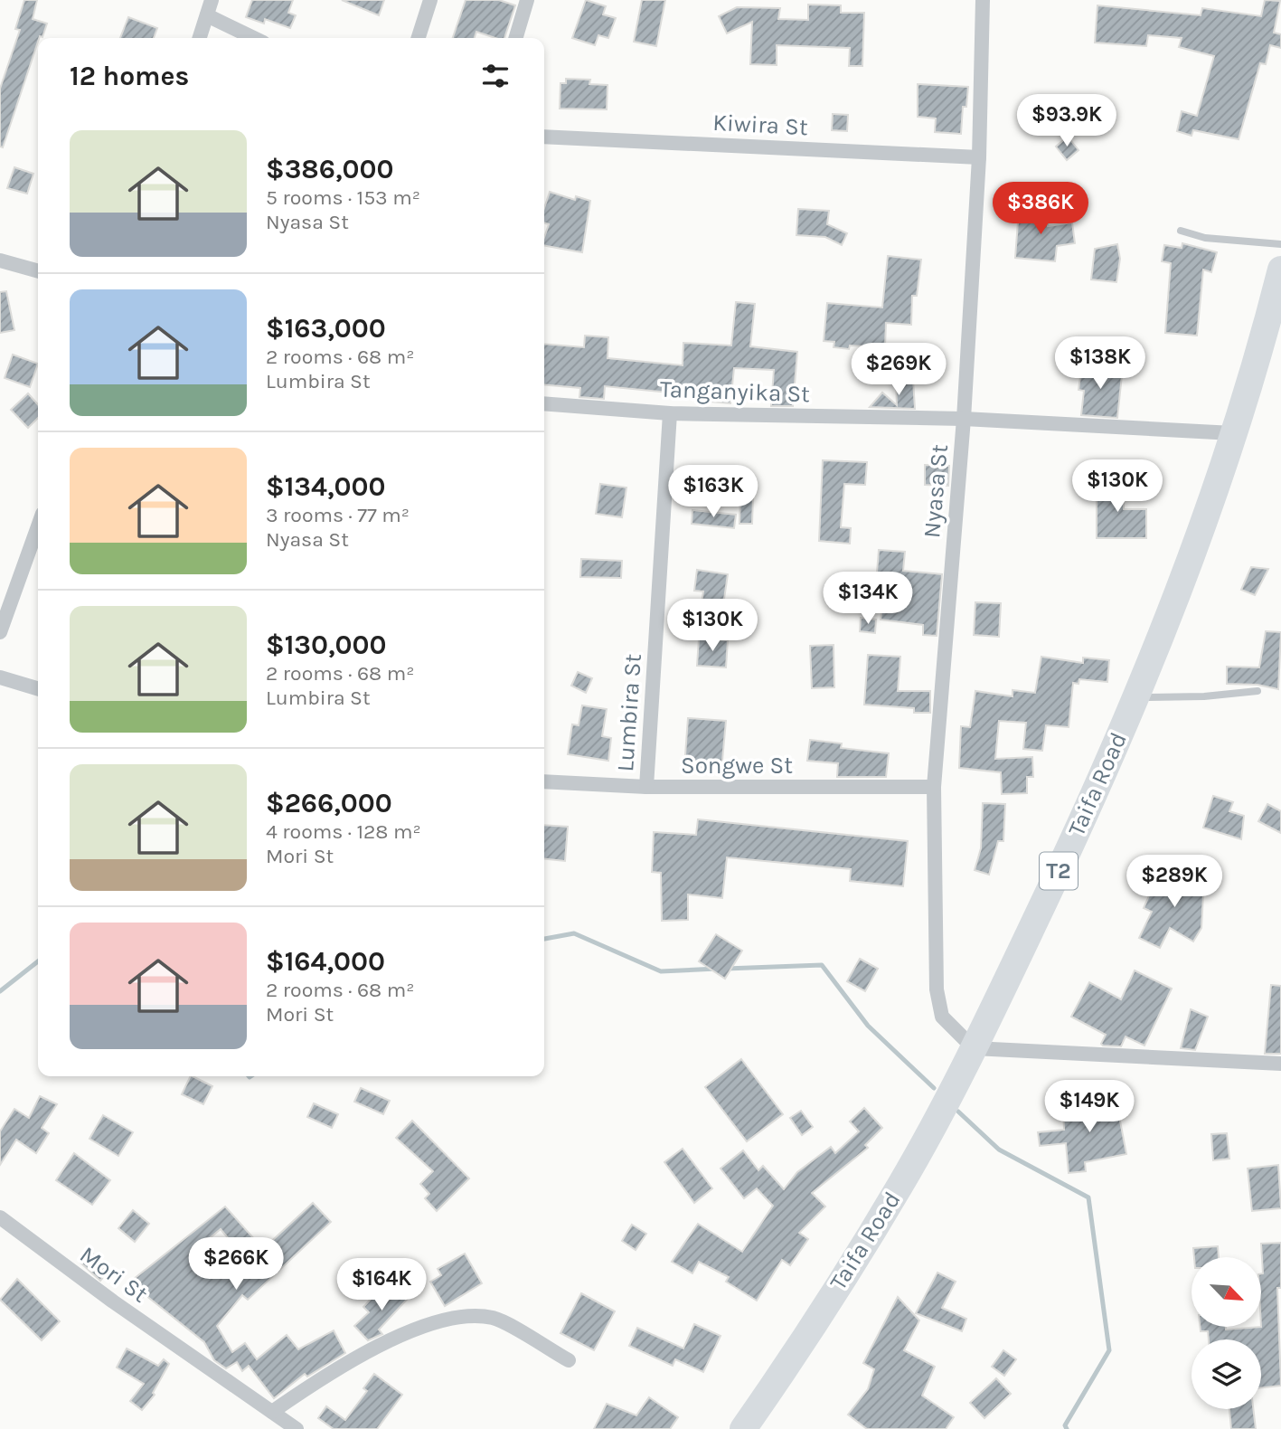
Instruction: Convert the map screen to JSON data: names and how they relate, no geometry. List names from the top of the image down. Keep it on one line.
{"streets":{"highway":["Taifa Road","T2"],"street":["Kiwira St","Tanganyika St","Nyasa St","Lumbira St","Songwe St","Mori St"]},"crossings":[["Kiwira St","Nyasa St"],["Tanganyika St","Nyasa St"],["Tanganyika St","Lumbira St"],["Tanganyika St","Taifa Road"],["Nyasa St","Songwe St"],["Nyasa St","Taifa Road"],["Lumbira St","Songwe St"]],"north":"bottom right","page":{"heading":"12 homes","price":["$93.9K","$386K","$138K","$269K","$130K","$163K","$134K","$130K","$289K","$149K","$266K","$164K"],"list":[{"name":"$386,000","note":"5 rooms · 153 m² · Nyasa St"},{"name":"$163,000","note":"2 rooms · 68 m² · Lumbira St"},{"name":"$134,000","note":"3 rooms · 77 m² · Nyasa St"},{"name":"$130,000","note":"2 rooms · 68 m² · Lumbira St"},{"name":"$266,000","note":"4 rooms · 128 m² · Mori St"},{"name":"$164,000","note":"2 rooms · 68 m² · Mori St"}]}}
